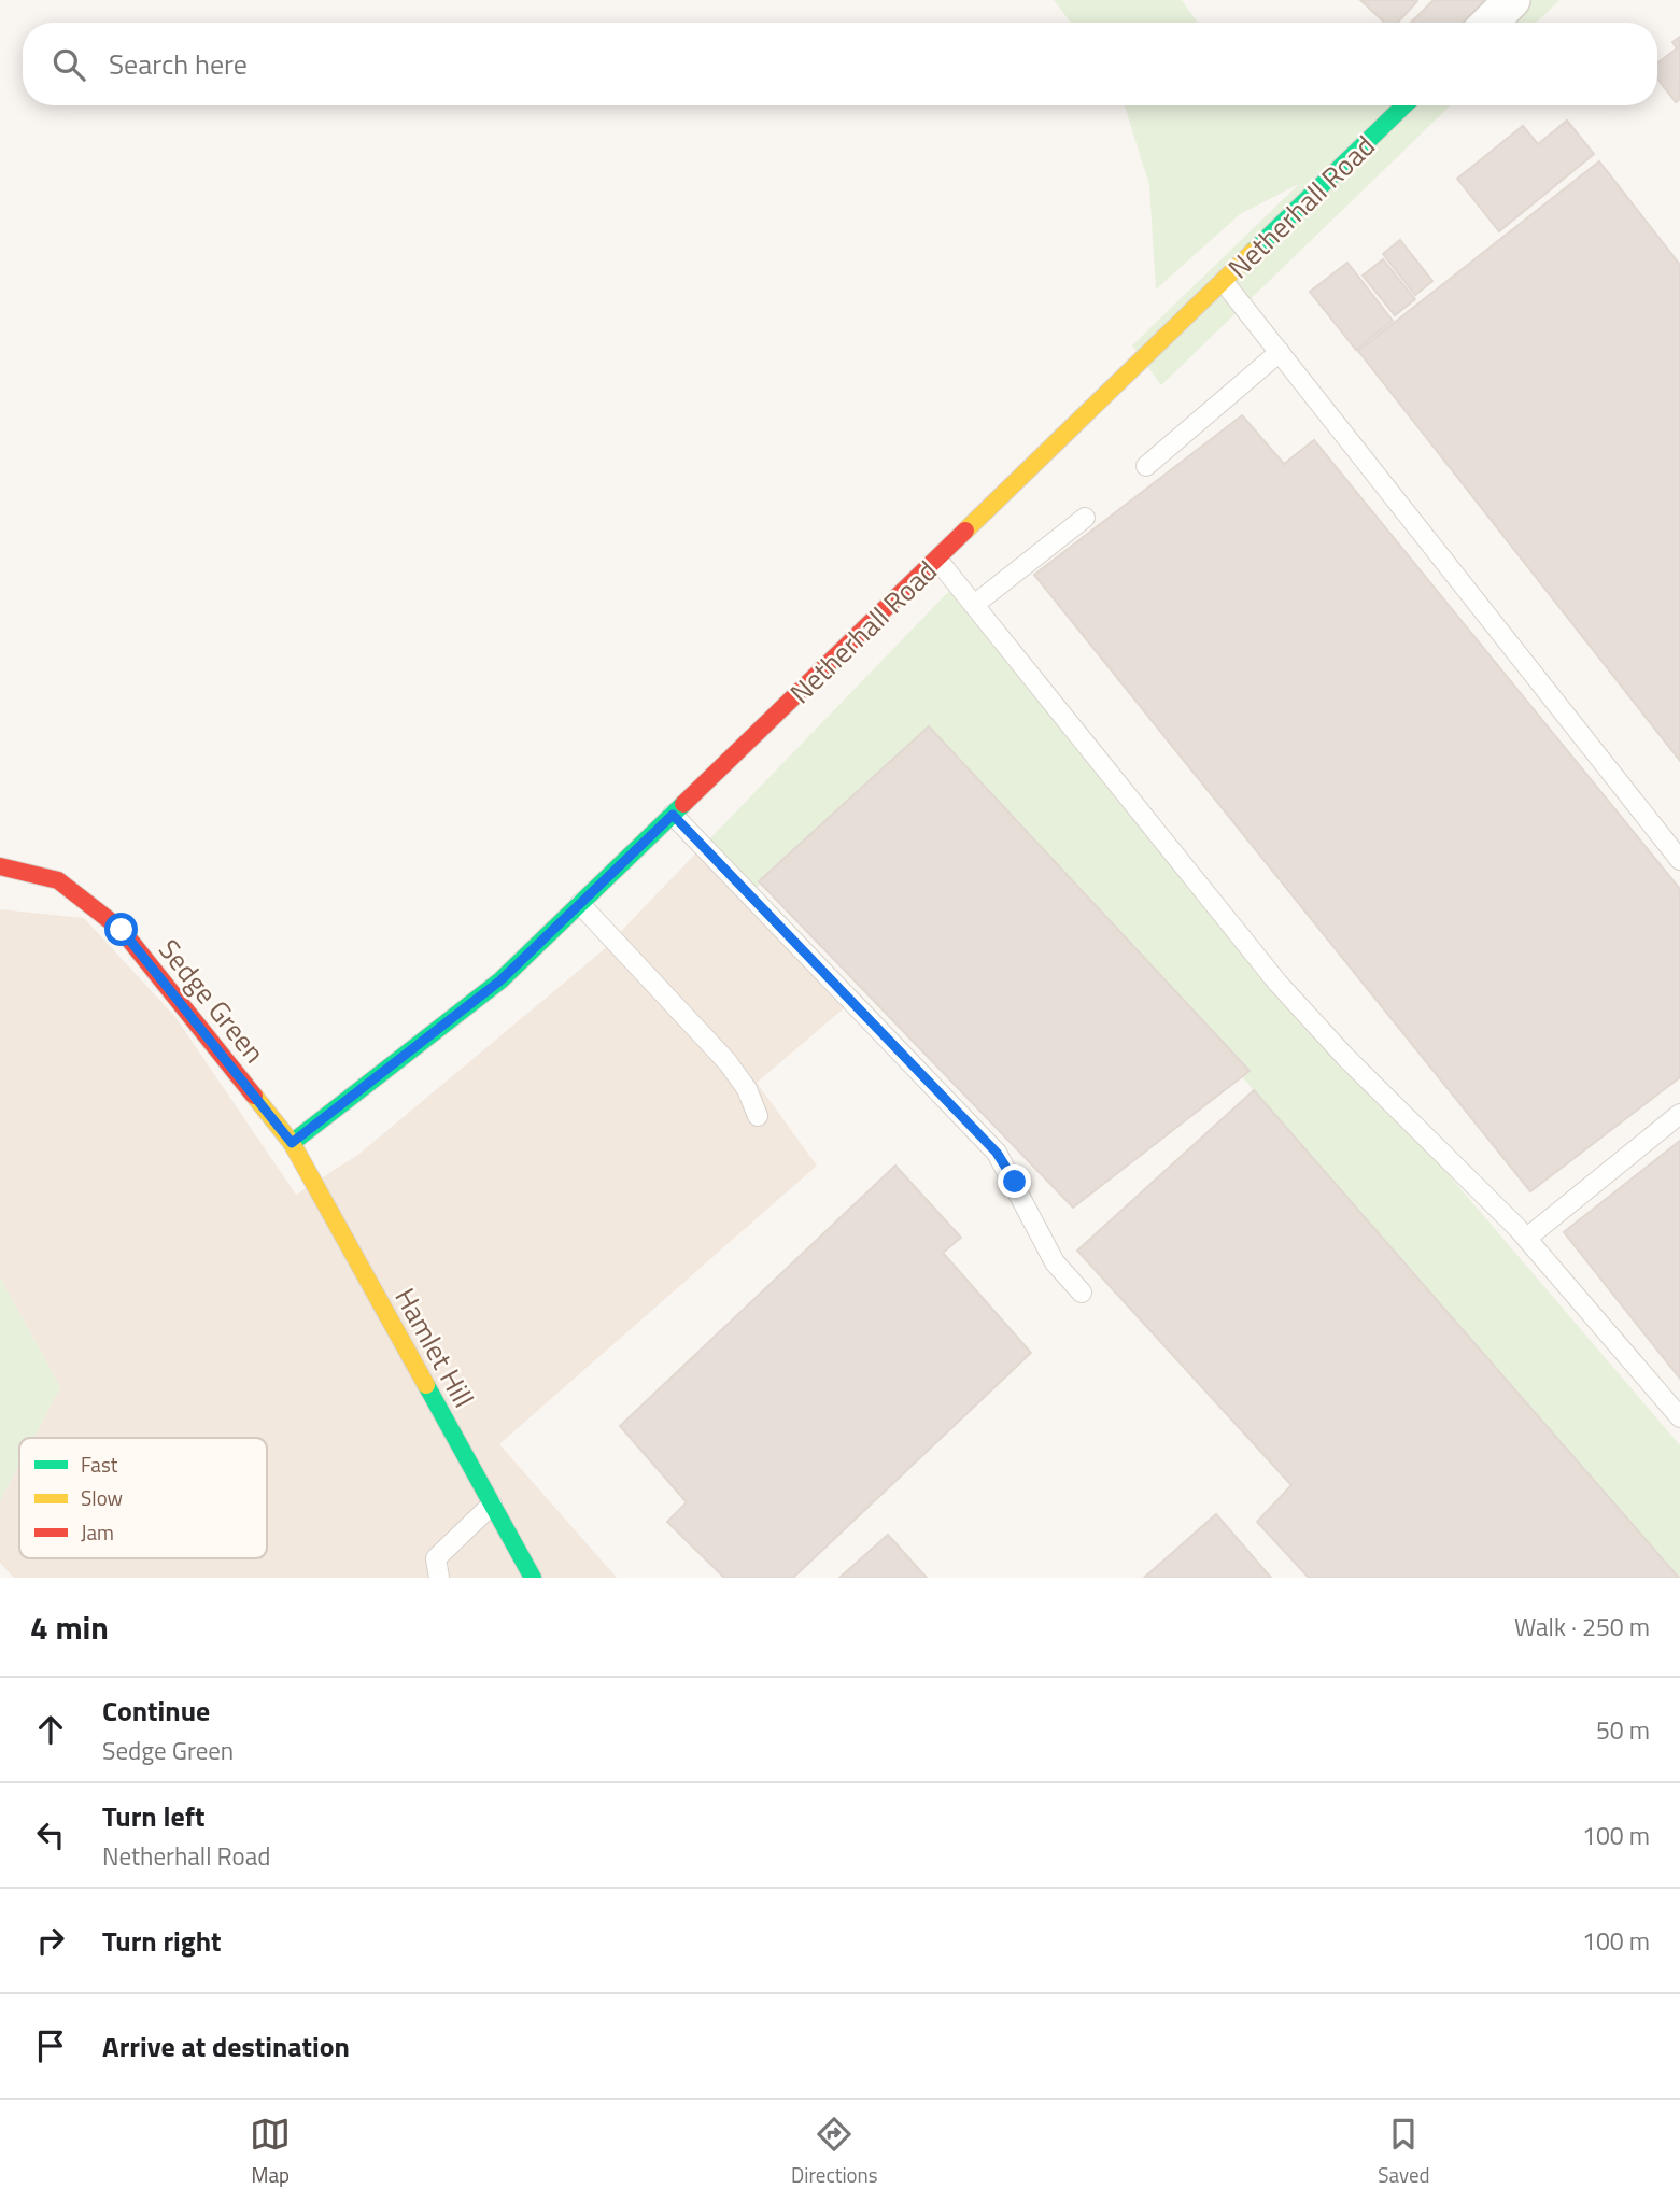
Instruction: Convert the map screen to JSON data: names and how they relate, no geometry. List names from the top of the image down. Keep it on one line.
{"streets":{"street":["Netherhall Road","Sedge Green","Hamlet Hill"]},"crossings":[["Netherhall Road","Sedge Green"],["Netherhall Road","Hamlet Hill"],["Sedge Green","Hamlet Hill"]],"legend":["Fast","Slow","Jam"],"page":{"search":"Search here","heading":["4 min","Walk · 250 m"],"list":[["Continue","Sedge Green","50 m"],["Turn left","Netherhall Road","100 m"],["Turn right","100 m"],"Arrive at destination"],"nav":["Map","Directions","Saved"]}}
